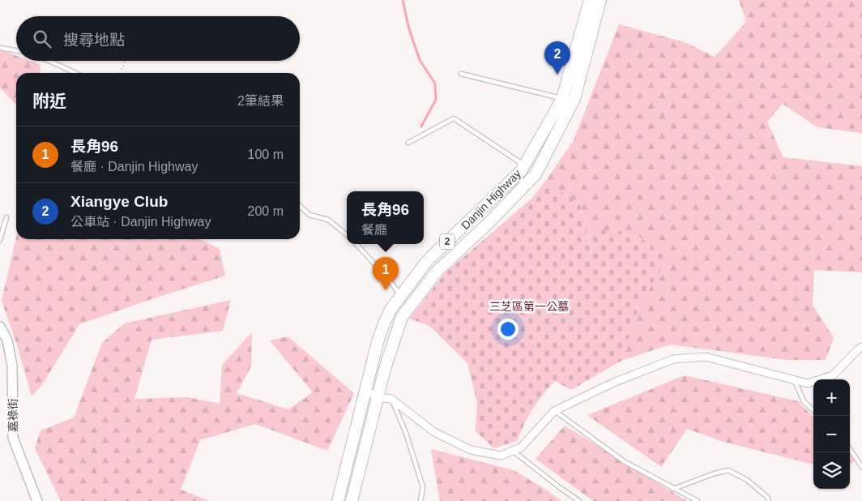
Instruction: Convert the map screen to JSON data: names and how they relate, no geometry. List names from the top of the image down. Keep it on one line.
{"streets":{"main road":["Danjin Highway","2"],"street":["嘉祿街"]},"parks":["三芝區第一公墓"],"page":{"search":"搜尋地點","pins":["2","1"],"heading":["附近","2筆結果"],"list":[{"mark":"1","name":"長角96","note":"餐廳 · Danjin Highway","value":"100 m"},{"mark":"2","name":"Xiangye Club","note":"公車站 · Danjin Highway","value":"200 m"}],"popup":["長角96","餐廳"],"map_buttons":["+","−"]}}
